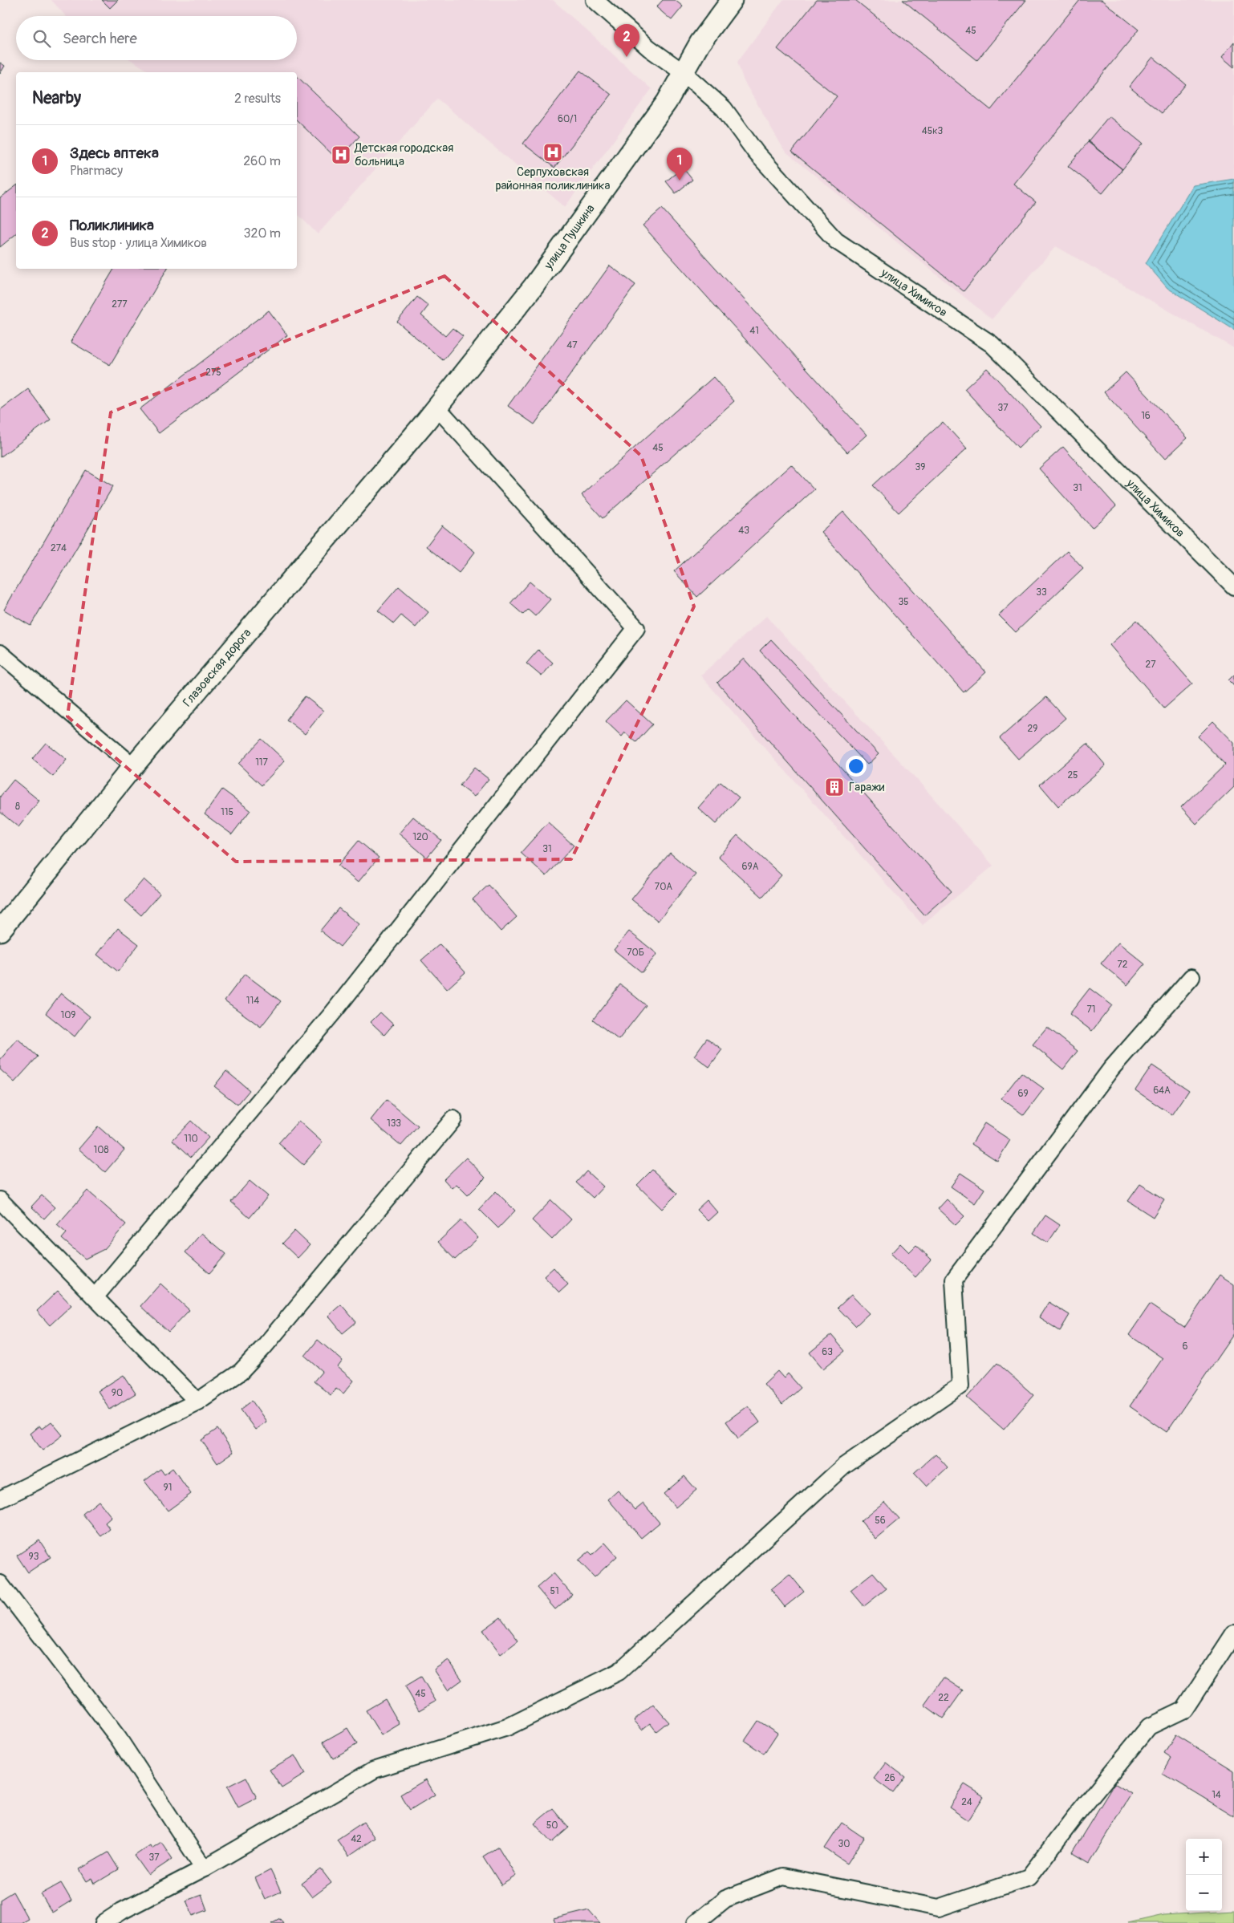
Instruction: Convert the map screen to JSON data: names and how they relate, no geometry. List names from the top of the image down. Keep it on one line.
{"streets":{"street":["улица Пушкина","улица Химиков","Глазовская дорога"]},"crossings":[["улица Пушкина","улица Химиков"],["улица Пушкина","Глазовская дорога"]],"places":{"hospital":["Серпуховская районная поликлиника","Детская городская больница"],"building":["Гаражи"]},"house_numbers":["45","60/1","45к3","277","41","47","275","37","16","45","39","31","43","274","33","35","27","29","117","25","8","115","120","31","69А","70А","70Б","72","114","71","109","64А","69","133","110","108","6","63","90","91","56","93","51","45","22","26","14","24","50","42","30","37"],"page":{"search":"Search here","pins":["2","1"],"heading":["Nearby","2 results"],"list":[{"mark":"1","name":"Здесь аптека","note":"Pharmacy","value":"260 m"},{"mark":"2","name":"Поликлиника","note":"Bus stop · улица Химиков","value":"320 m"}],"map_buttons":["+","−"]}}
